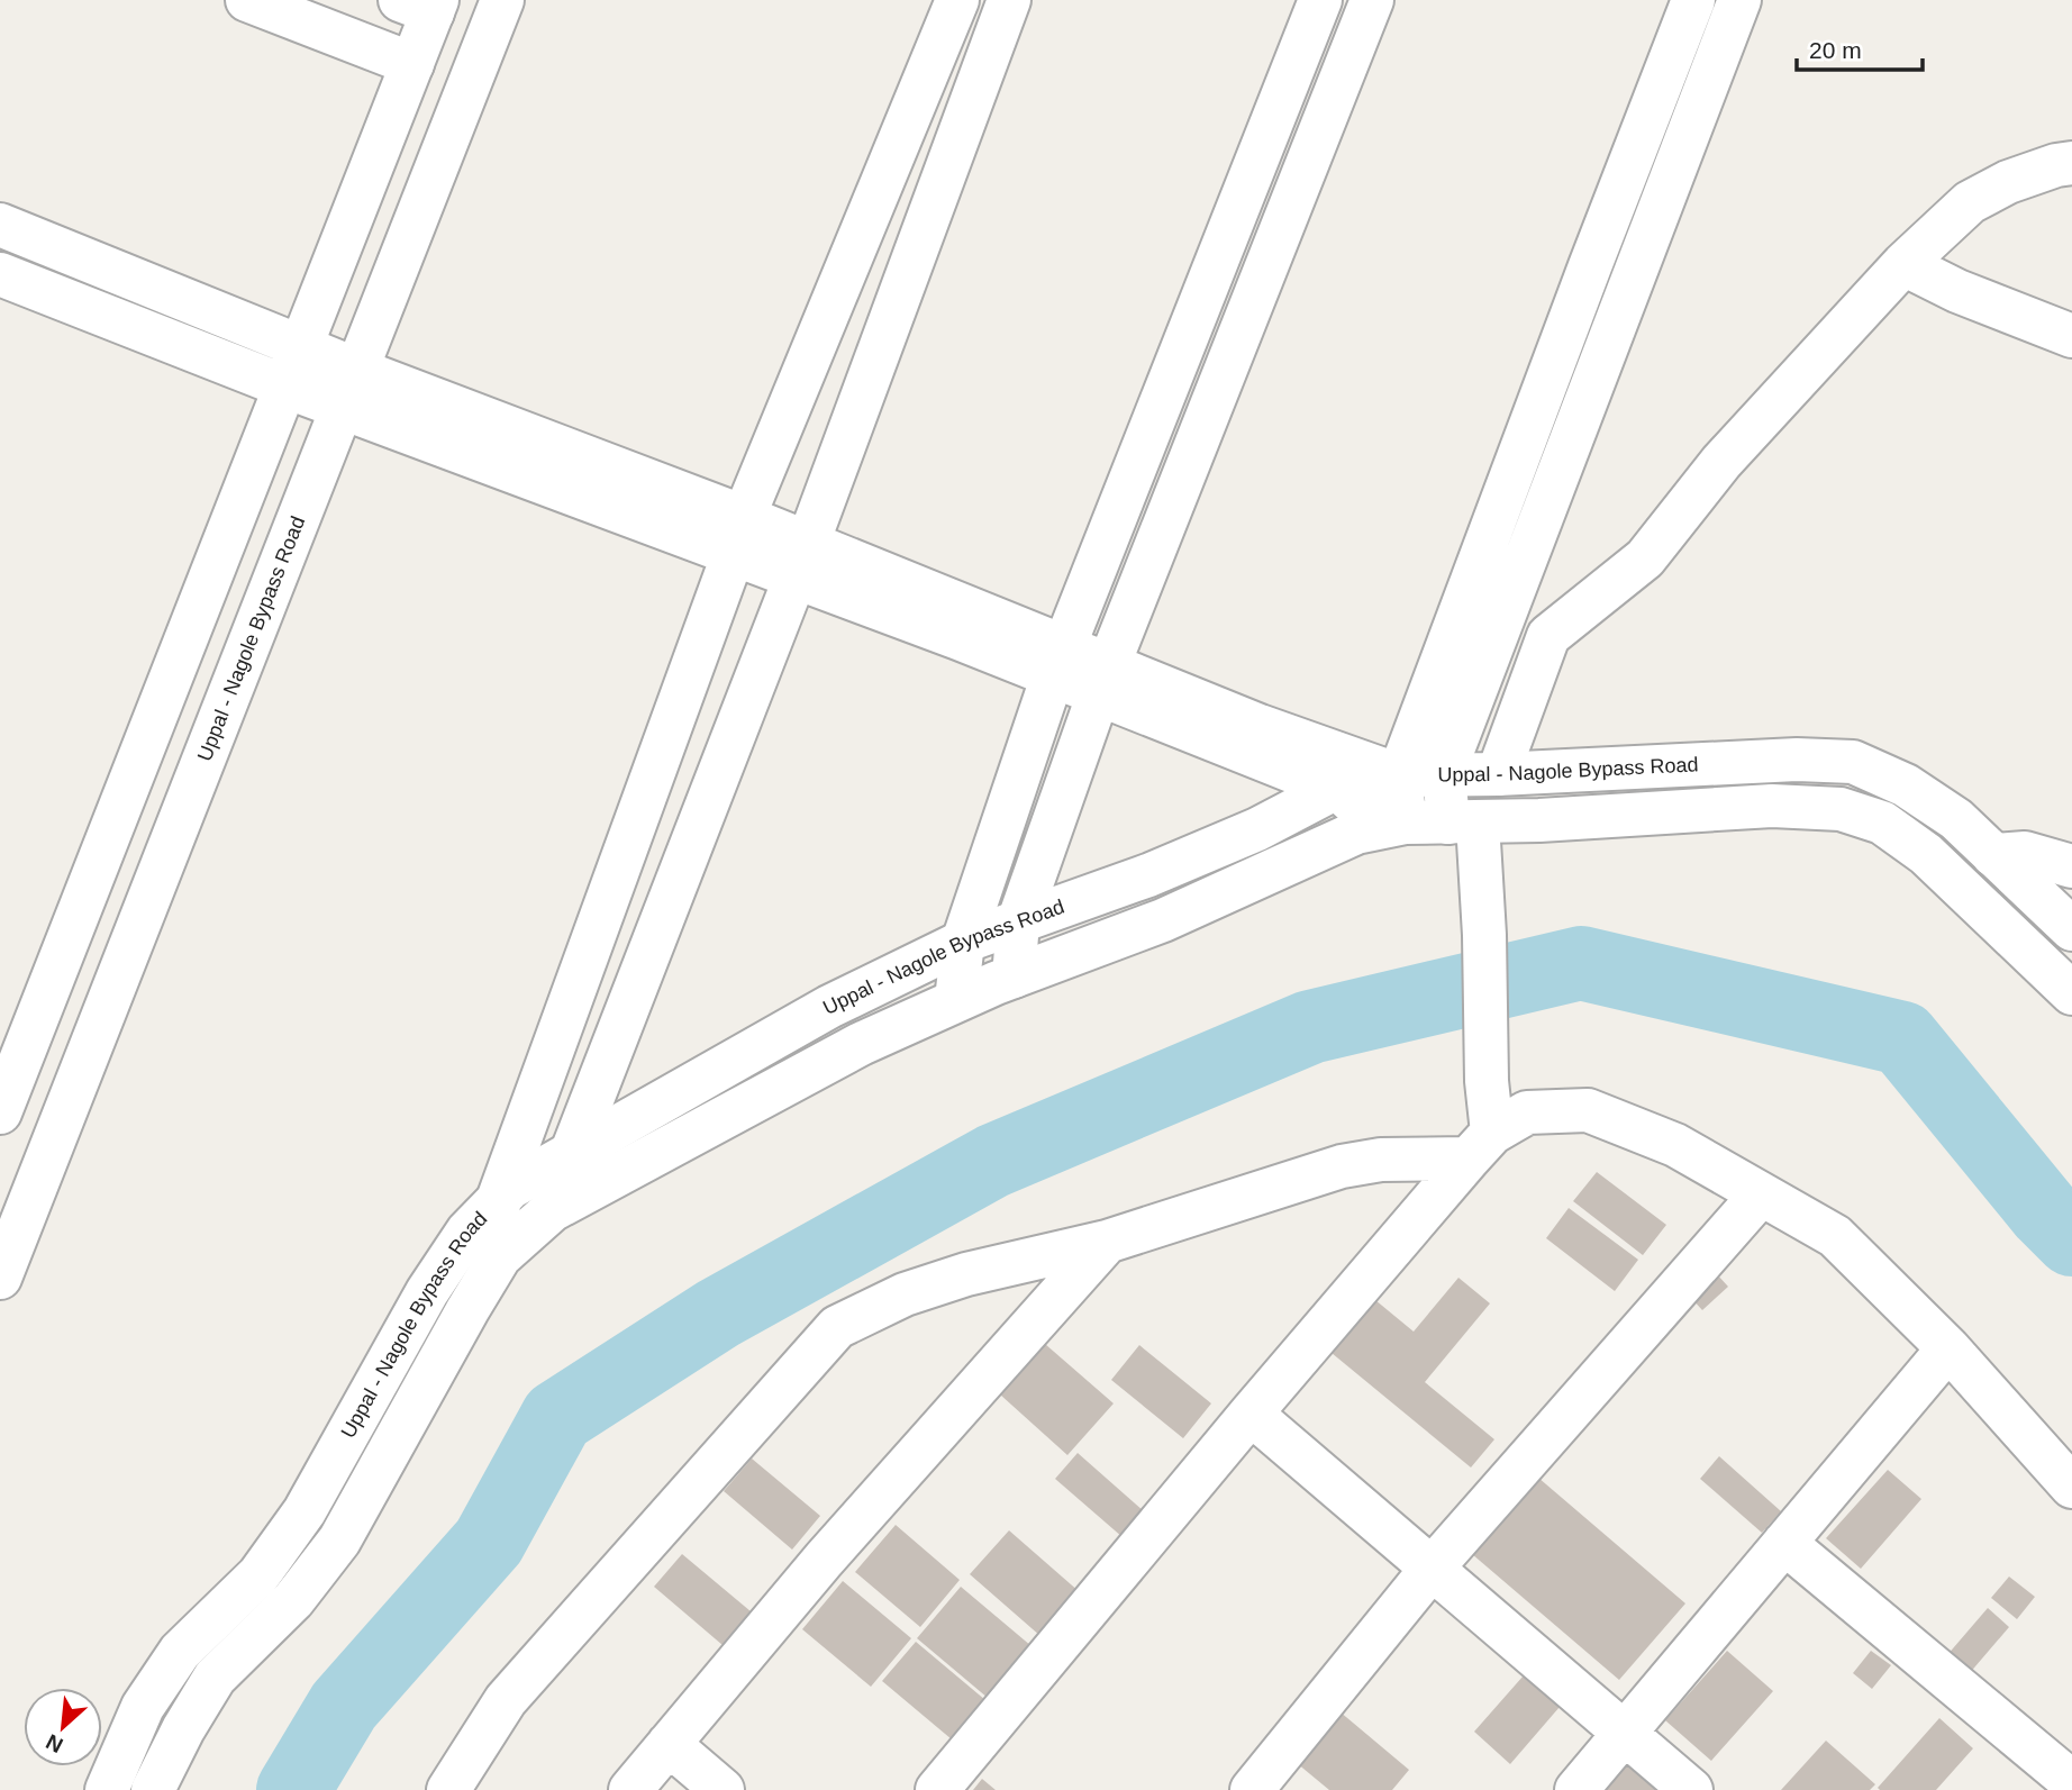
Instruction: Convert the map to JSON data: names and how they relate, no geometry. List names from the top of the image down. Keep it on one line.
{"streets":{"street":["Uppal - Nagole Bypass Road"]},"scale_bar":"20 m","north":"bottom left"}
